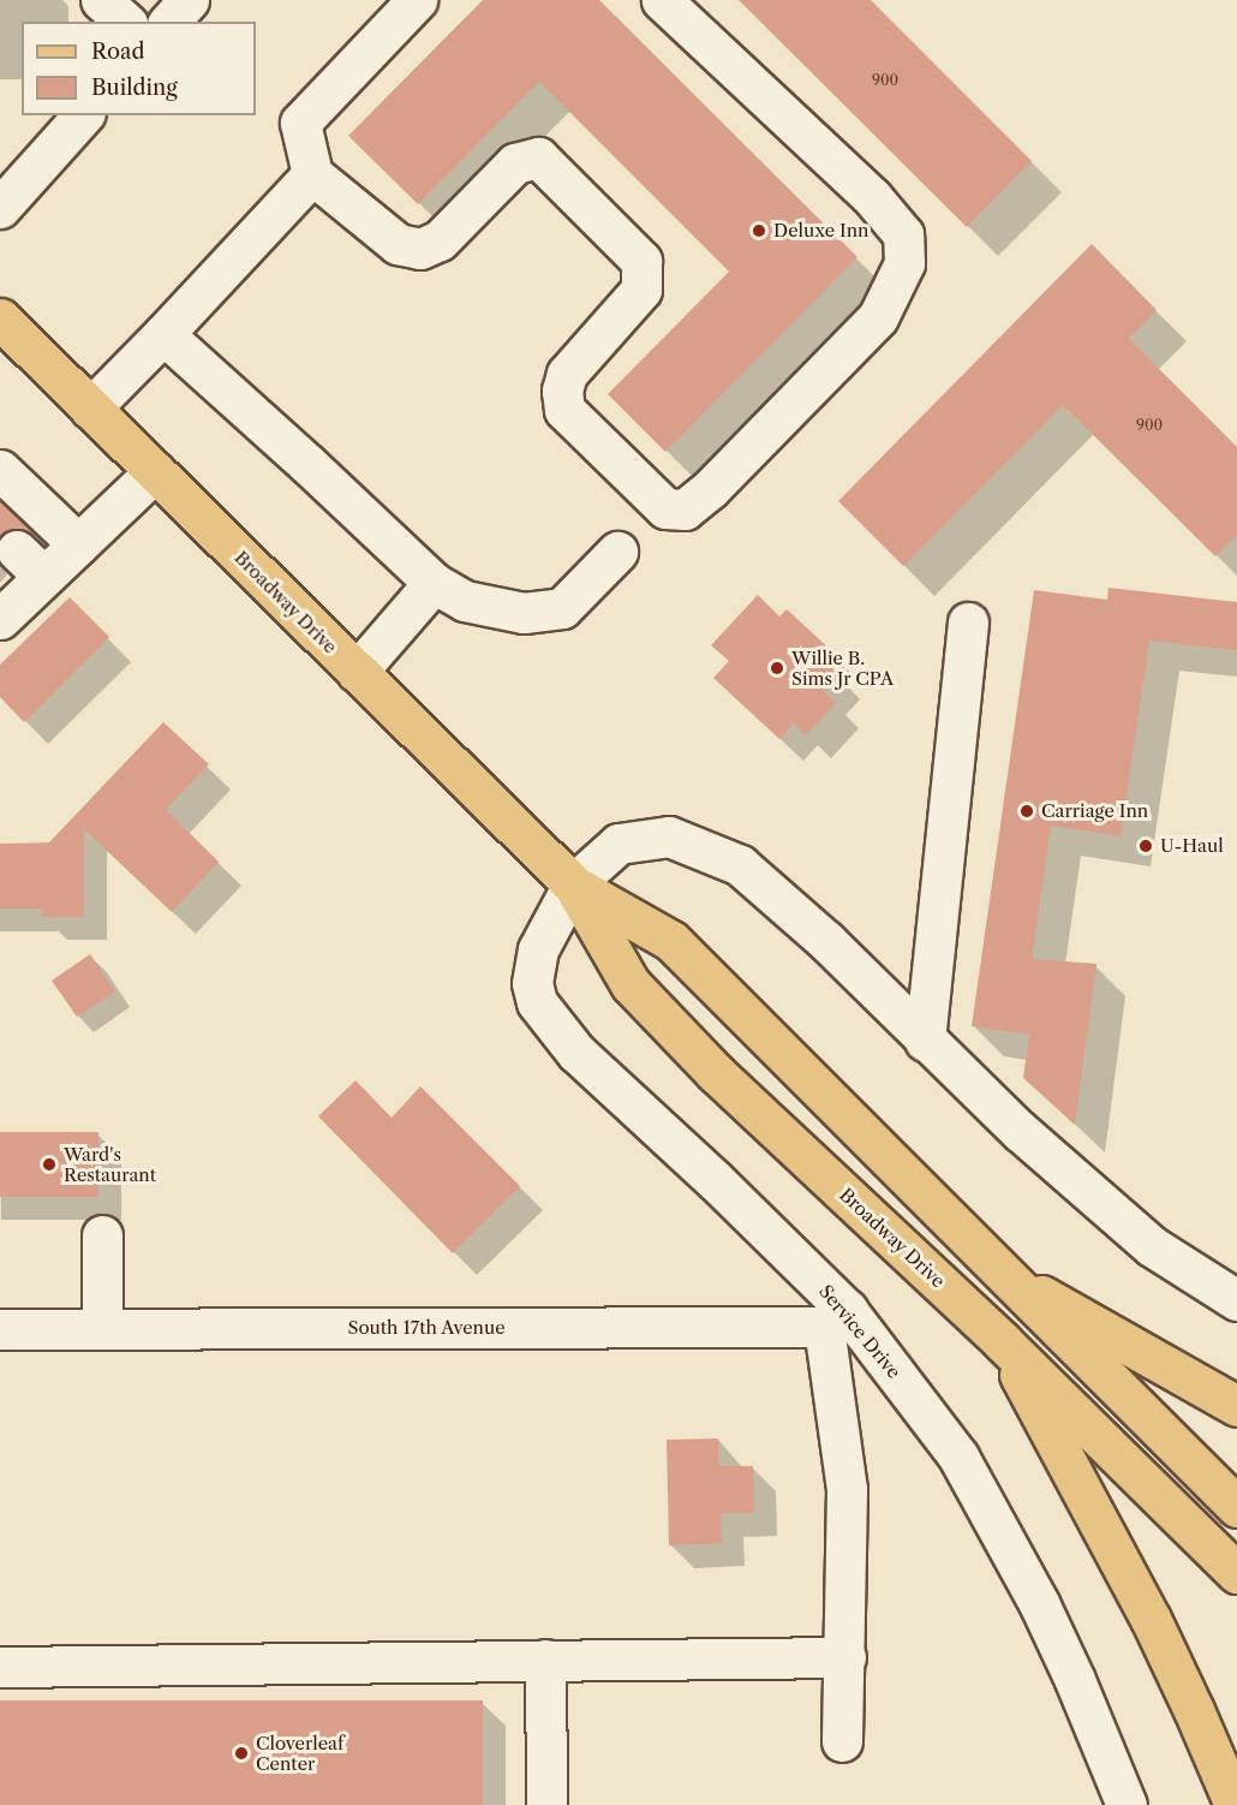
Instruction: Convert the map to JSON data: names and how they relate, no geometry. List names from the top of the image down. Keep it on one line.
{"streets":{"main road":["Broadway Drive"],"street":["South 17th Avenue","Service Drive"]},"crossings":[["Broadway Drive","Service Drive"],["South 17th Avenue","Service Drive"]],"places":["Deluxe Inn","Willie B. Sims Jr CPA","Carriage Inn","U-Haul","Ward's Restaurant","Cloverleaf Center"],"house_numbers":["900","900"],"legend":["Road","Building"]}
